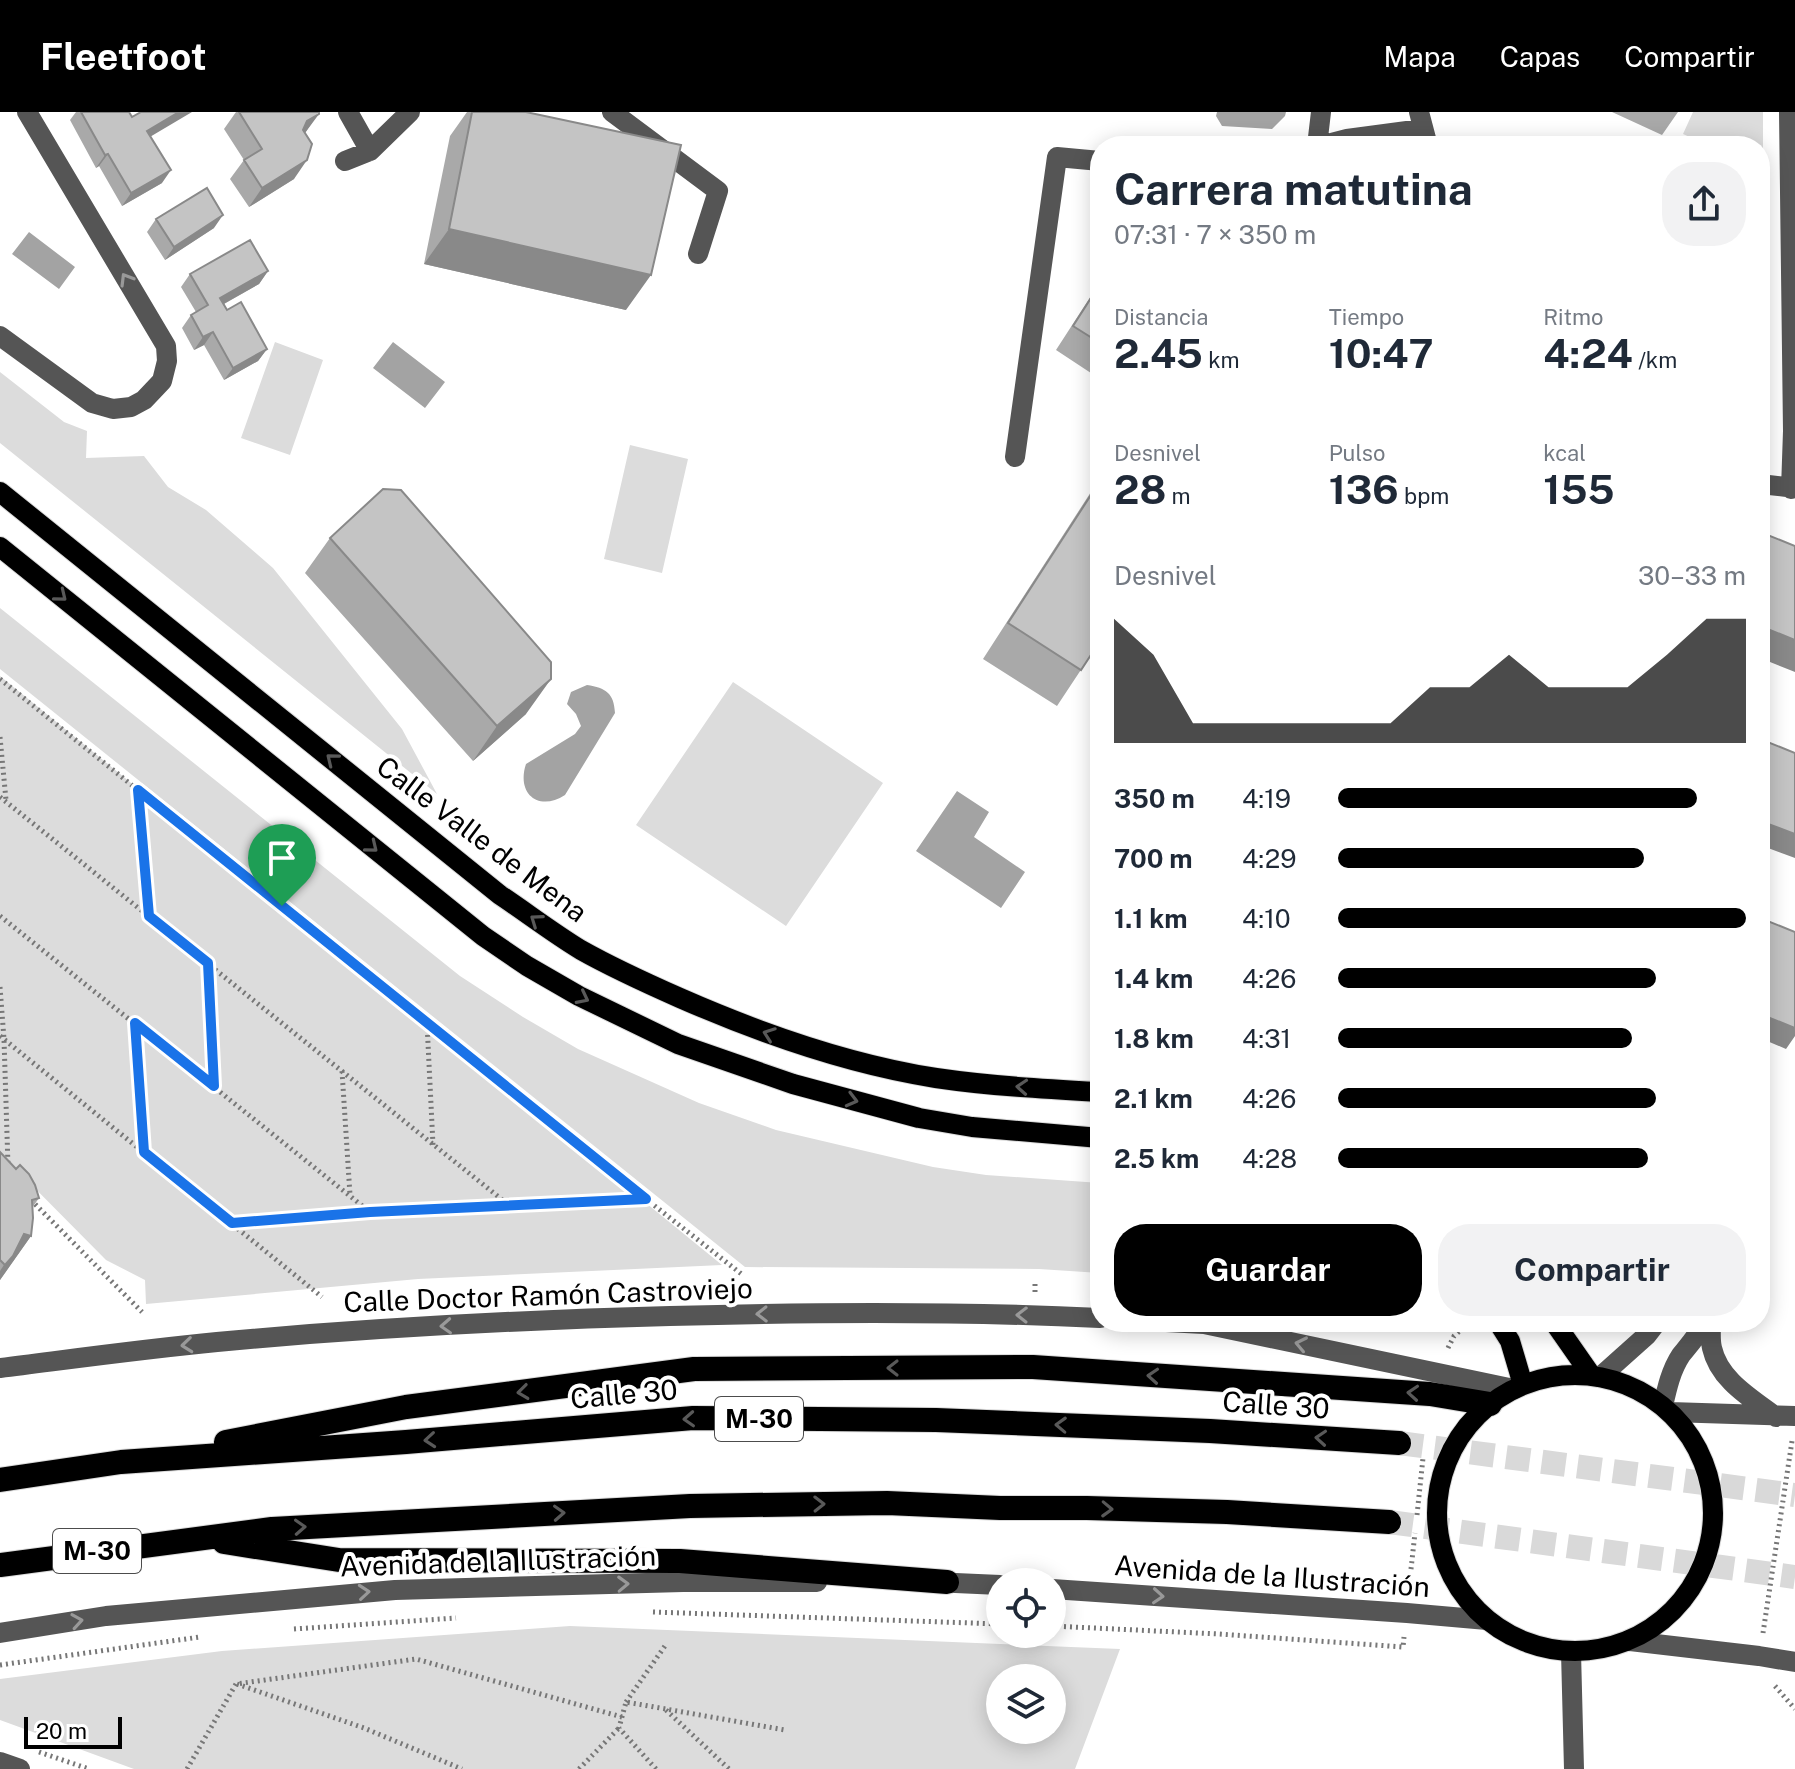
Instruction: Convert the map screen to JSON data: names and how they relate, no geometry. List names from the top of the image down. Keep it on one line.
{"streets":{"highway":["Calle 30","M-30"],"main road":["Calle Valle de Mena"],"street":["Calle Doctor Ramón Castroviejo","Avenida de la Ilustración"]},"one_way":["Calle Doctor Ramón Castroviejo","Avenida de la Ilustración"],"scale_bar":"20 m","page":{"header":"Fleetfoot","nav":["Mapa","Capas","Compartir"],"heading":["Carrera matutina","07:31 · 7 × 350 m"],"stats":[["Distancia","2.45 km"],["Tiempo","10:47"],["Ritmo","4:24 /km"],["Desnivel","28 m"],["Pulso","136 bpm"],["kcal","155"]],"chart":["Desnivel","30–33 m"],"list":[{"name":"350 m","note":"4:19"},{"name":"700 m","note":"4:29"},{"name":"1.1 km","note":"4:10"},{"name":"1.4 km","note":"4:26"},{"name":"1.8 km","note":"4:31"},{"name":"2.1 km","note":"4:26"},{"name":"2.5 km","note":"4:28"}],"buttons":["Guardar","Compartir"],"scale":"20 m"}}
